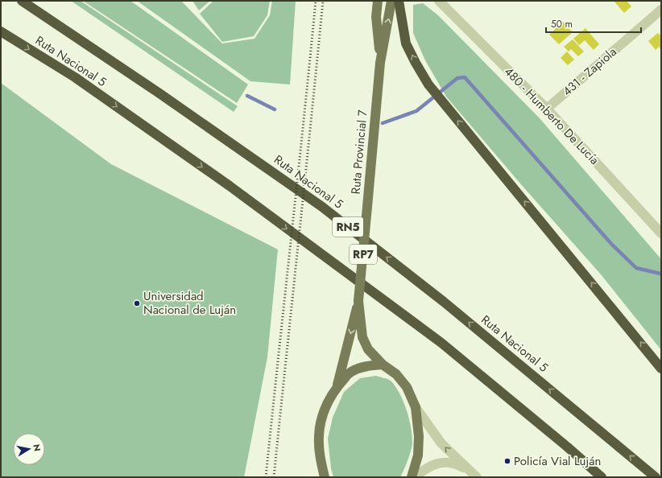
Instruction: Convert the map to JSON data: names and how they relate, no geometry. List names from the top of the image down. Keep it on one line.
{"streets":{"highway":["Ruta Nacional 5","RN5"],"main road":["Ruta Provincial 7","RP7"],"street":["431 - Zapiola","480 - Humberto De Lucía"]},"crossings":[["431 - Zapiola","480 - Humberto De Lucía"],["Ruta Provincial 7","RP7"]],"places":["Universidad Nacional de Luján","Policía Vial Luján"],"scale_bar":"50 m","north":"right"}
